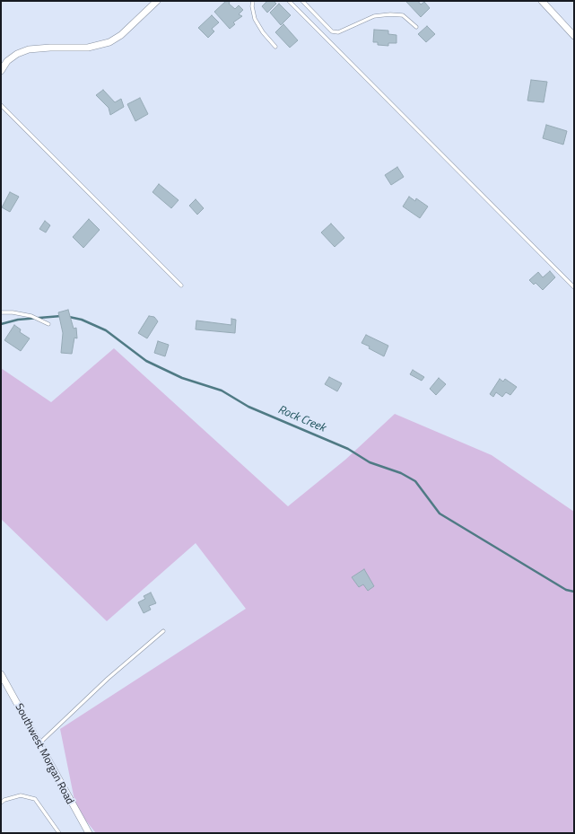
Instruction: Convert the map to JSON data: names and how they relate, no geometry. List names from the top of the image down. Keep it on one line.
{"streets":{"street":["Southwest Morgan Road"]},"water":["Rock Creek"]}
